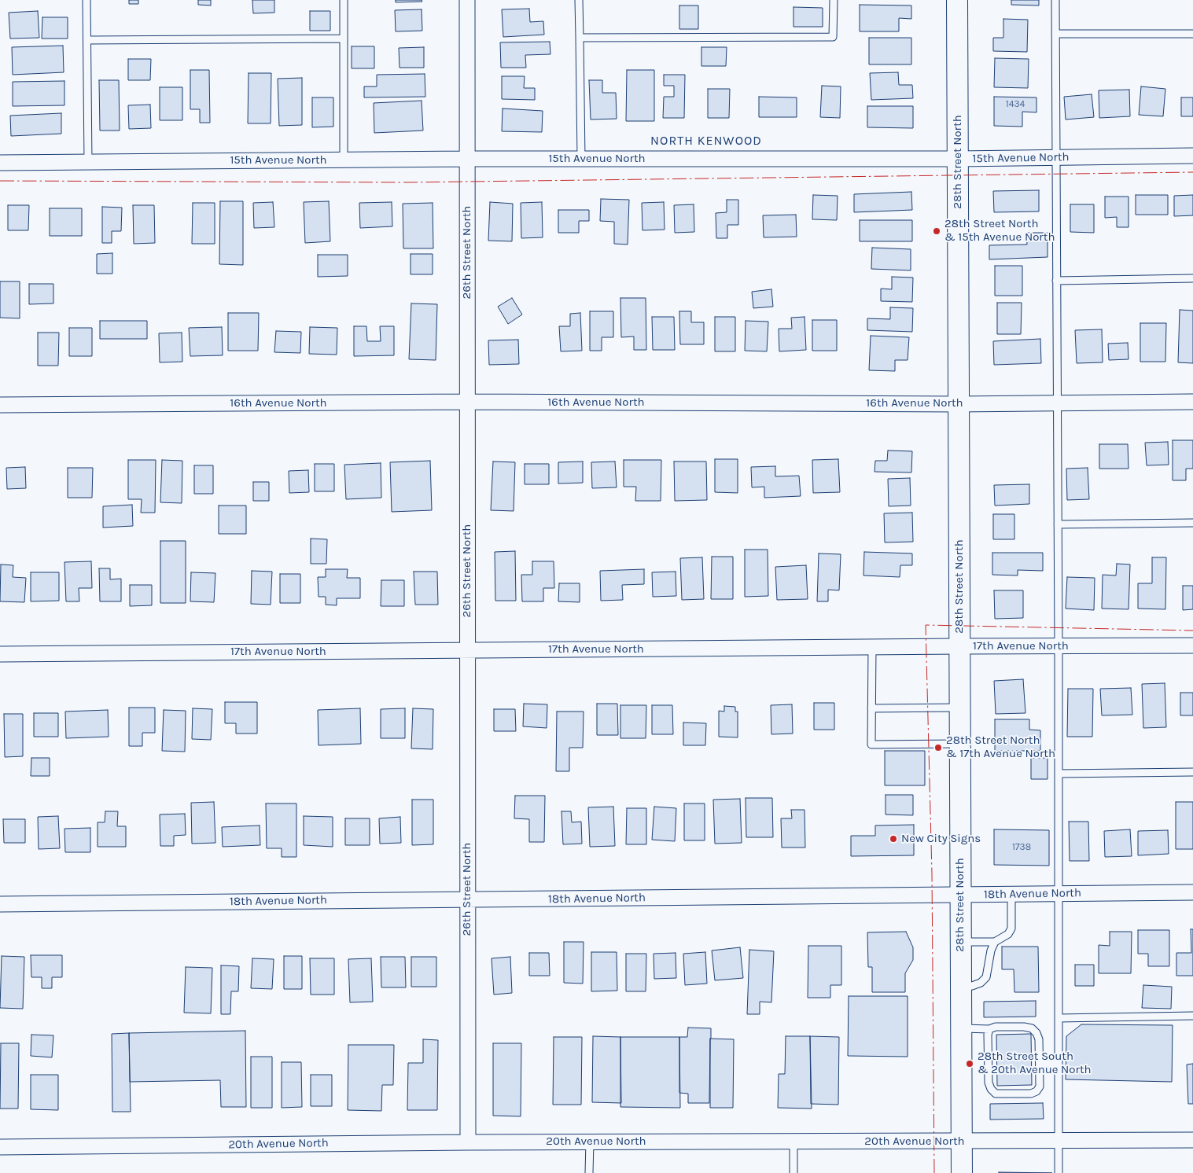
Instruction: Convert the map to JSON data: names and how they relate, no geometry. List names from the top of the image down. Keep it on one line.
{"streets":{"street":["15th Avenue North","28th Street North","26th Street North","16th Avenue North","17th Avenue North","18th Avenue North","20th Avenue North"]},"crossings":[["15th Avenue North","28th Street North"],["15th Avenue North","26th Street North"],["28th Street North","16th Avenue North"],["28th Street North","17th Avenue North"],["28th Street North","18th Avenue North"],["28th Street North","20th Avenue North"],["26th Street North","16th Avenue North"],["26th Street North","17th Avenue North"],["26th Street North","18th Avenue North"],["26th Street North","20th Avenue North"]],"districts":["NORTH KENWOOD"],"places":["28th Street North & 15th Avenue North","28th Street North & 17th Avenue North","New City Signs","28th Street South & 20th Avenue North"],"house_numbers":["1434","1738"]}
